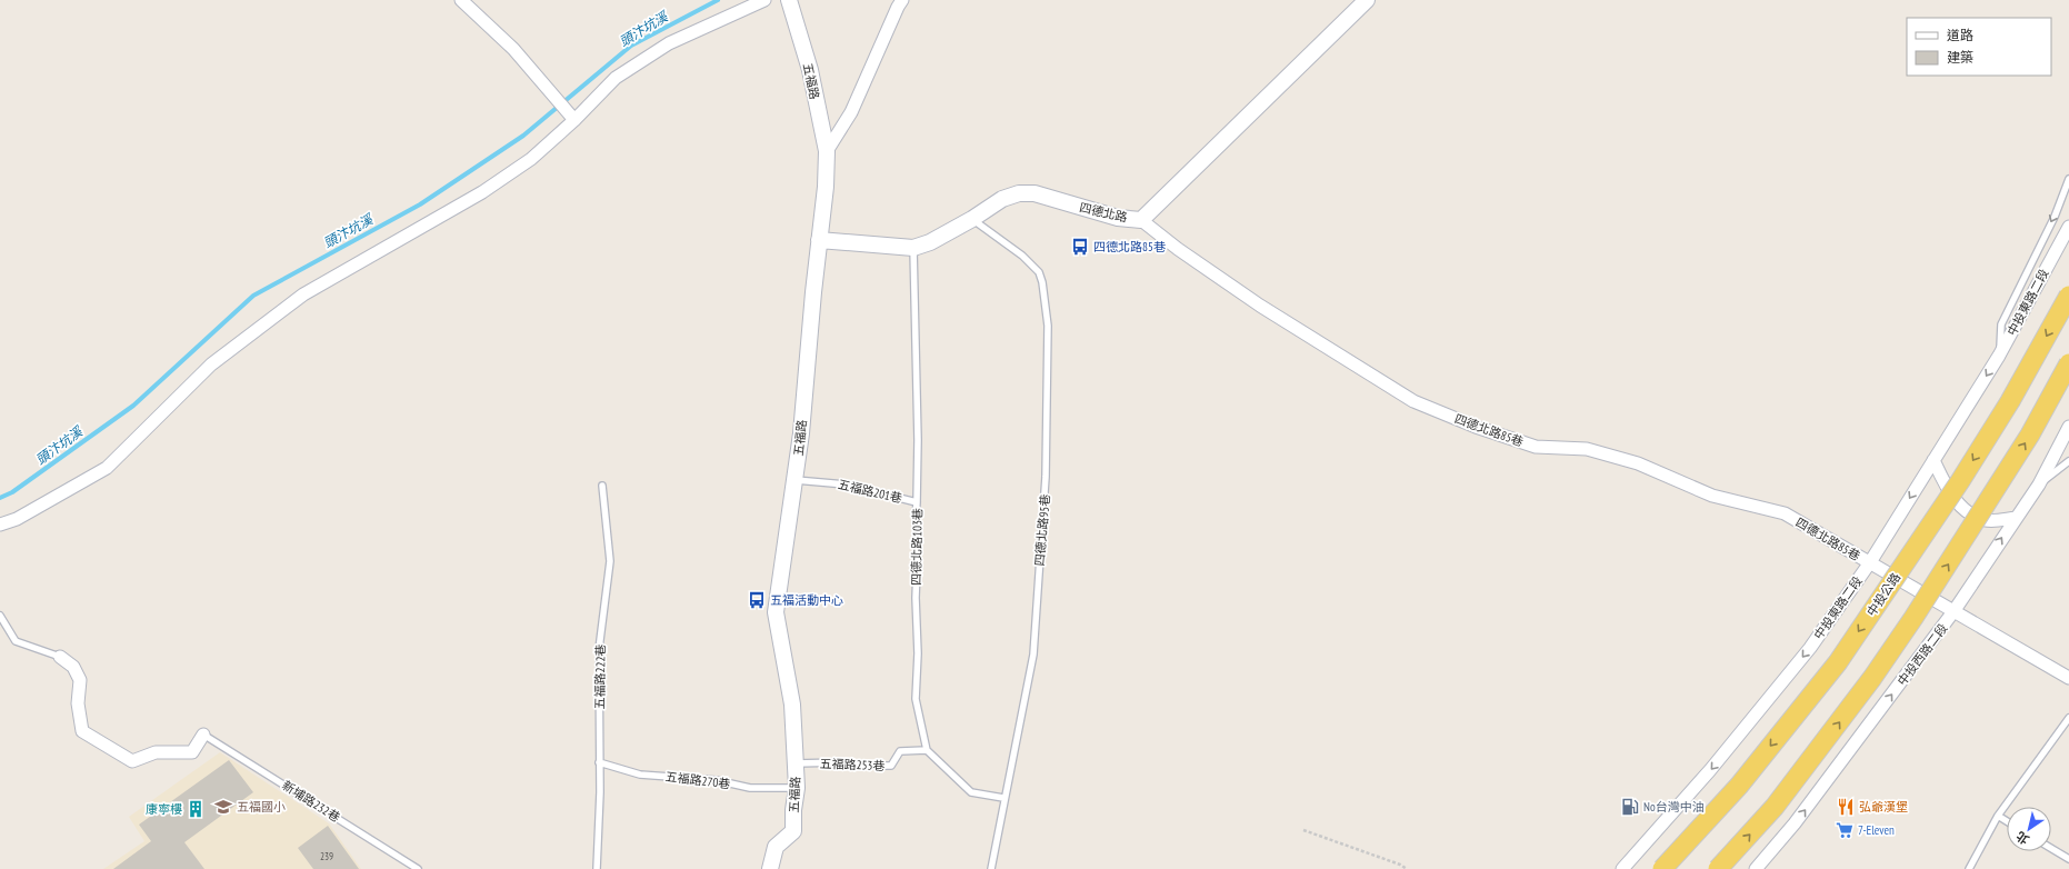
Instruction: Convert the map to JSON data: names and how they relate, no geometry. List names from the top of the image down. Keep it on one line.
{"streets":{"main road":["中投公路"],"street":["五福路","四德北路","中投東路二段","四德北路85巷","中投西路二段"],"lane":["五福路201巷","四德北路95巷","四德北路103巷","五福路222巷","五福路253巷","五福路270巷","新埔路232巷"]},"crossings":[["五福路","四德北路"],["五福路","五福路201巷"],["五福路","五福路253巷"],["五福路","五福路270巷"],["四德北路","四德北路85巷"],["四德北路","四德北路95巷"],["四德北路","四德北路103巷"],["中投東路二段","四德北路85巷"],["四德北路85巷","中投西路二段"],["五福路201巷","四德北路103巷"],["四德北路103巷","五福路253巷"],["五福路222巷","五福路270巷"]],"one_way":["中投東路二段","中投西路二段"],"water":["頭汴坑溪"],"places":{"bus stop":["四德北路85巷","五福活動中心"],"school or university":["五福國小"],"fuel station":["No台灣中油"],"restaurant":["弘爺漢堡"],"building":["康寧樓"],"supermarket":["7-Eleven"]},"house_numbers":["239"],"legend":["道路","建築"],"north":"bottom left"}
